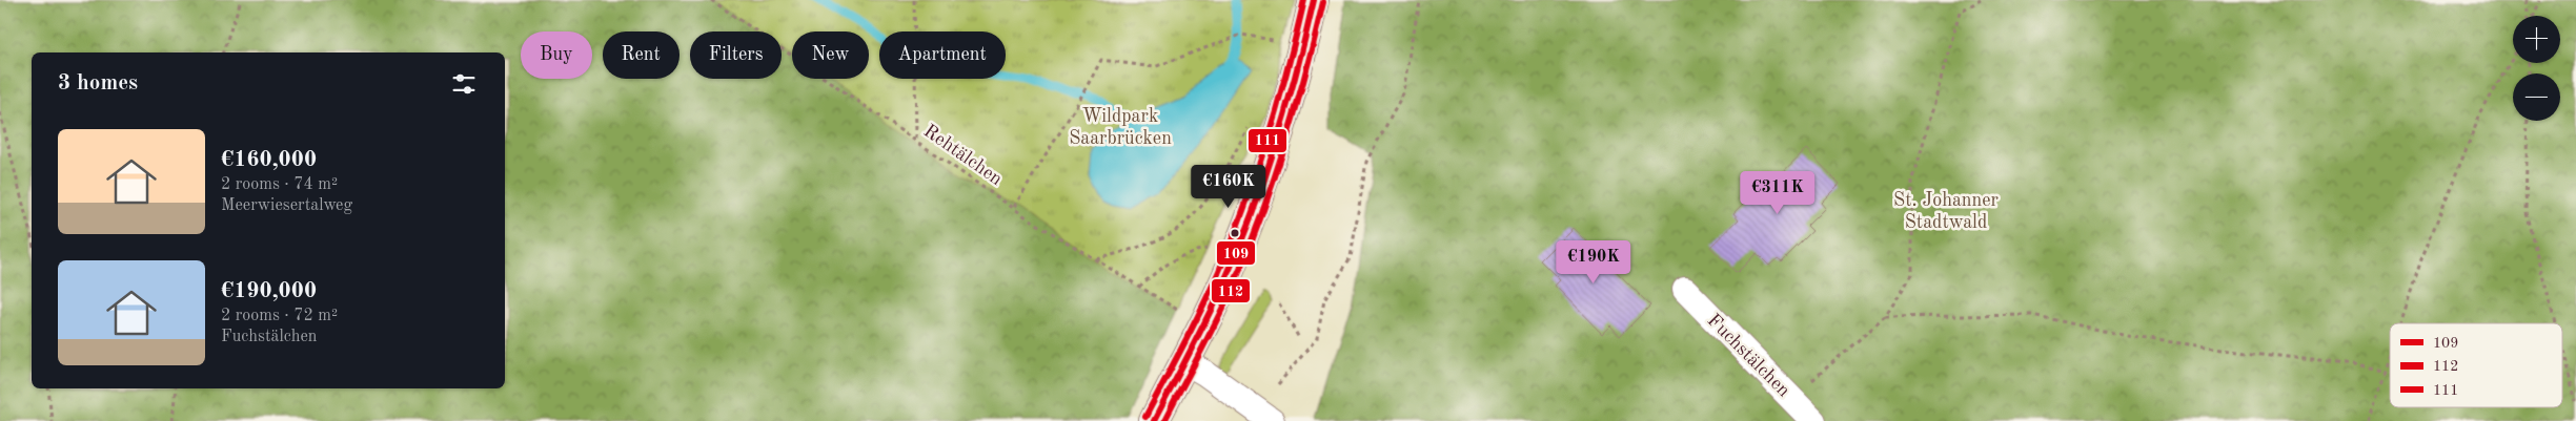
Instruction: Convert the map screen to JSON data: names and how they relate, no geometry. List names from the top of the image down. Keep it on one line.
{"streets":{"street":["Fuchstälchen"],"path":["Rehtälchen"]},"parks":["Wildpark Saarbrücken","St. Johanner Stadtwald"],"lines":["transit line 109","transit line 111","transit line 112"],"legend":["109","112","111"],"page":{"map_buttons":["+","−"],"chip":["Buy","Rent","Filters","New","Apartment"],"heading":"3 homes","list":[{"name":"€160,000","note":"2 rooms · 74 m² · Meerwiesertalweg"},{"name":"€190,000","note":"2 rooms · 72 m² · Fuchstälchen"}],"price":["€160K","€311K","€190K"]}}
